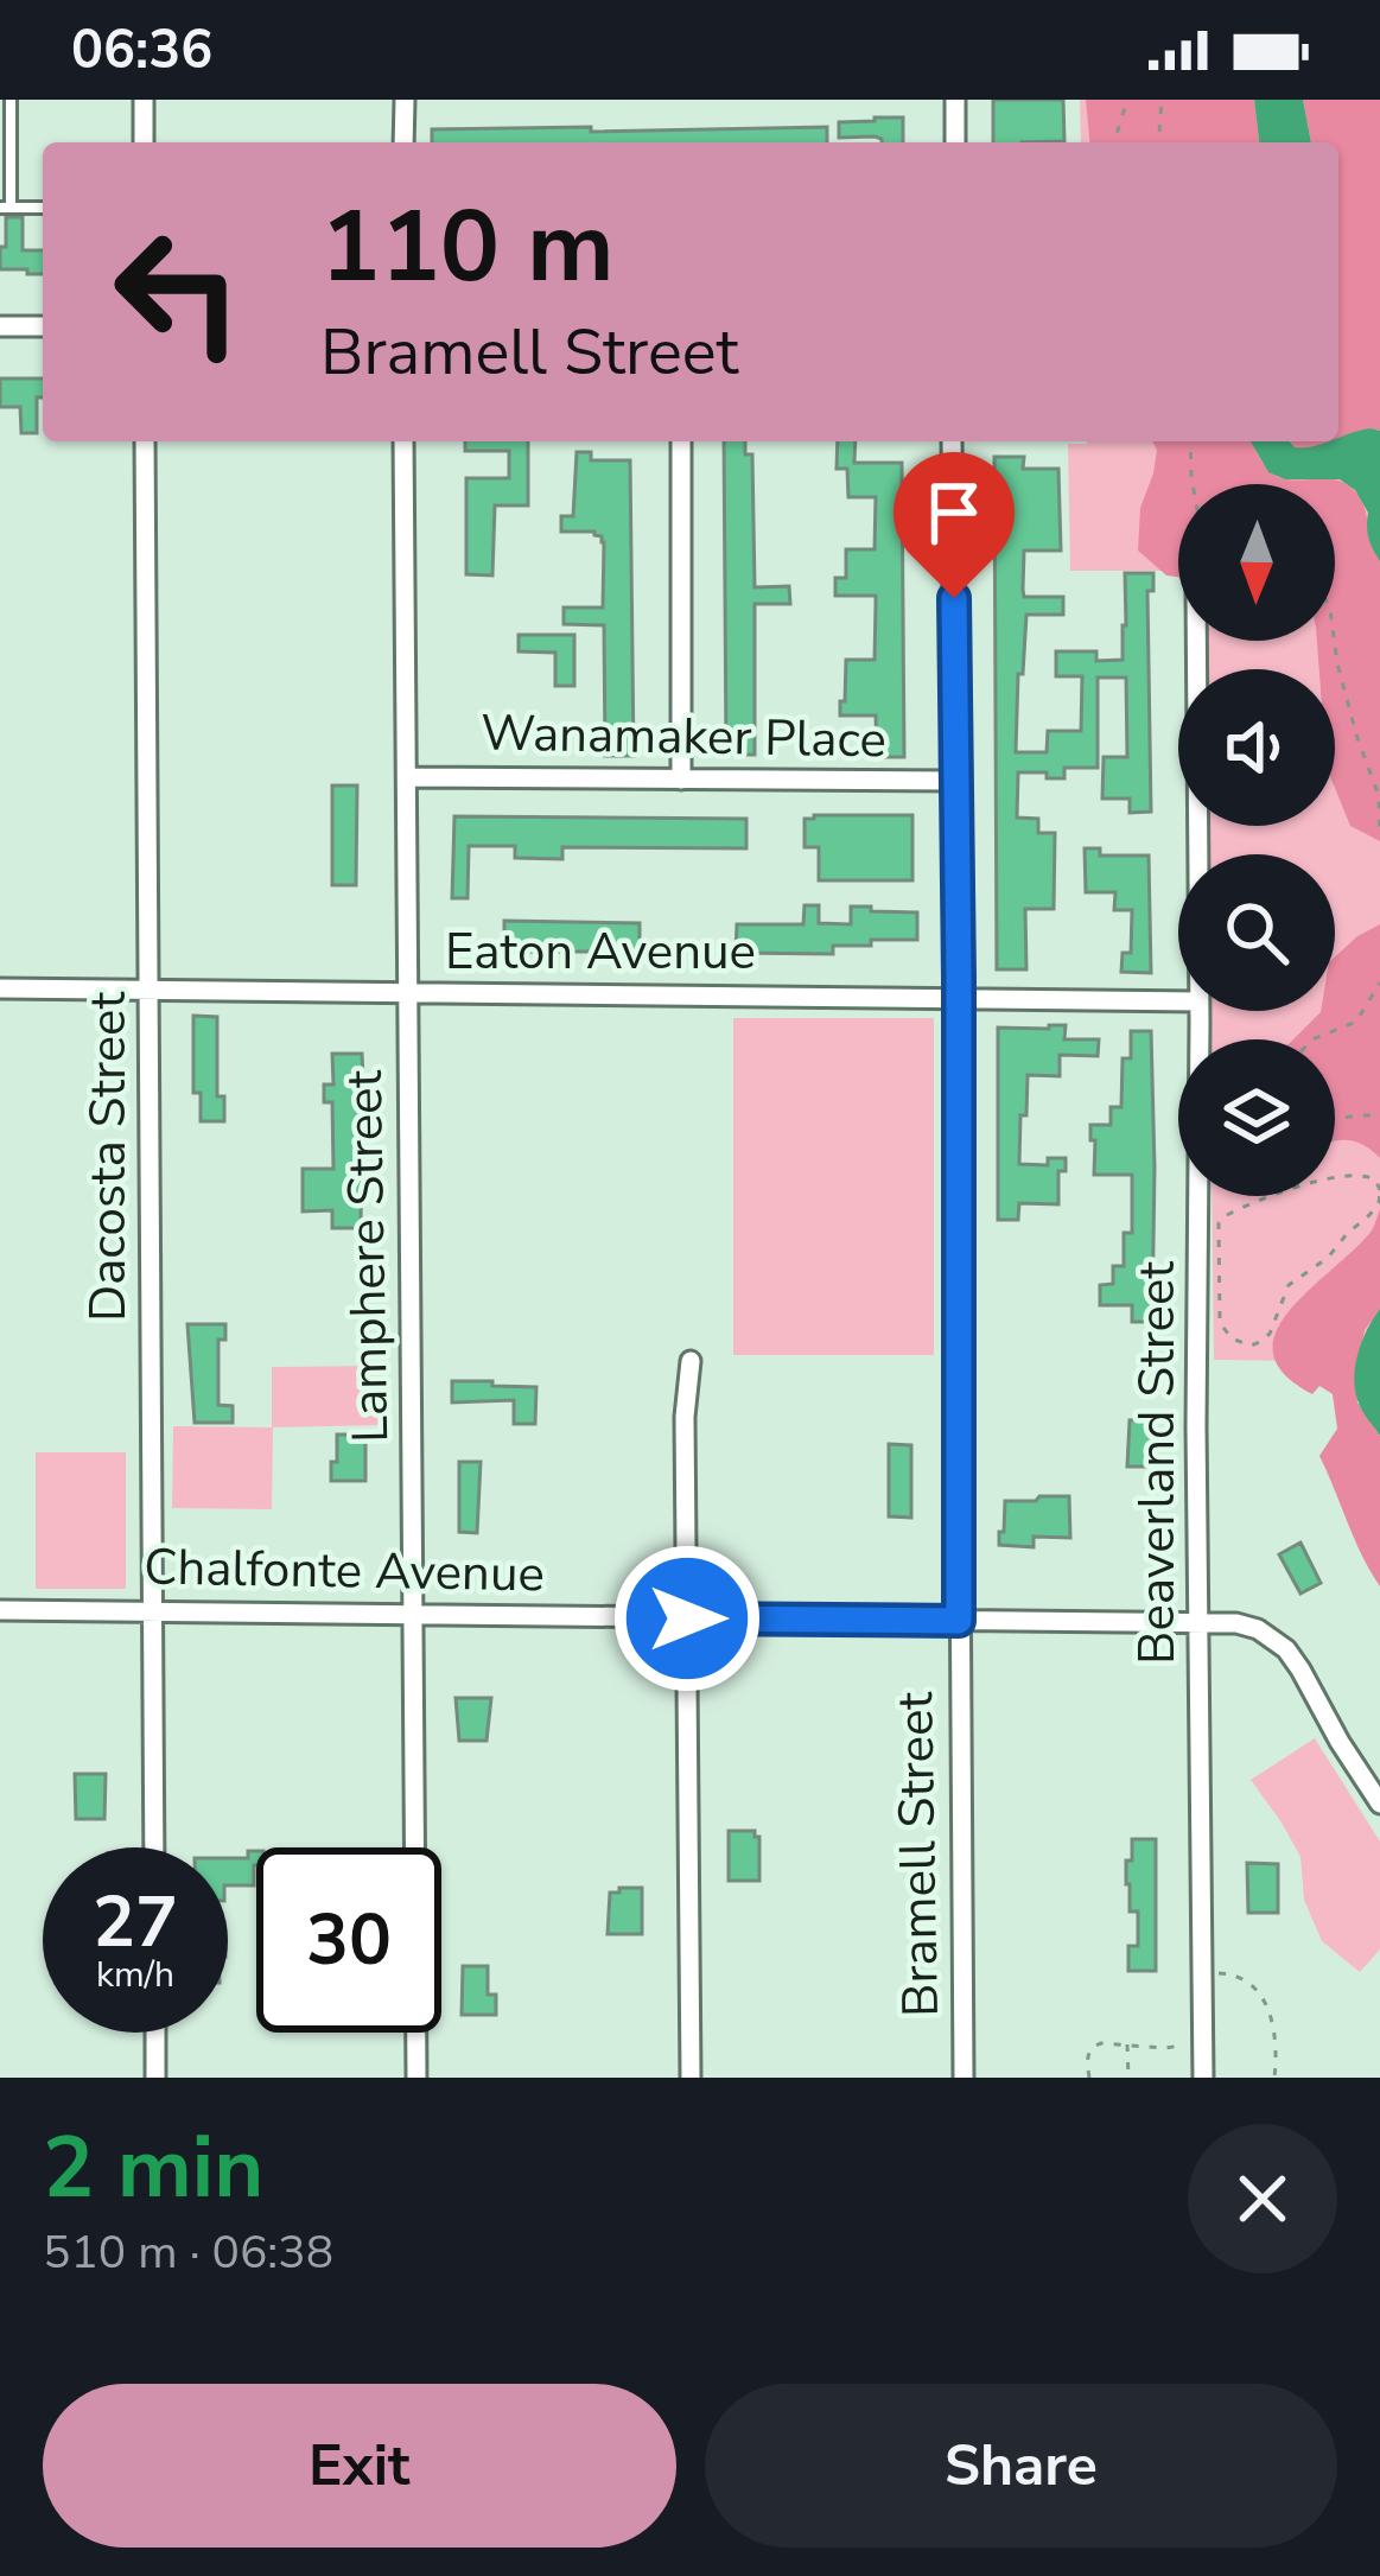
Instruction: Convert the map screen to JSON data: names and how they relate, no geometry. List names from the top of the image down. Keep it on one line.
{"streets":{"street":["Wanamaker Place","Eaton Avenue","Dacosta Street","Lamphere Street","Beaverland Street","Chalfonte Avenue","Bramell Street"]},"crossings":[["Wanamaker Place","Lamphere Street"],["Wanamaker Place","Bramell Street"],["Eaton Avenue","Dacosta Street"],["Eaton Avenue","Lamphere Street"],["Eaton Avenue","Bramell Street"],["Dacosta Street","Chalfonte Avenue"],["Lamphere Street","Chalfonte Avenue"],["Beaverland Street","Chalfonte Avenue"],["Chalfonte Avenue","Bramell Street"]],"north":"bottom","page":{"status":"06:36","turn":["110 m","Bramell Street"],"speed":"27 km/h","limit":"30","heading":["2 min","510 m · 06:38"],"buttons":["Exit","Share"]}}
